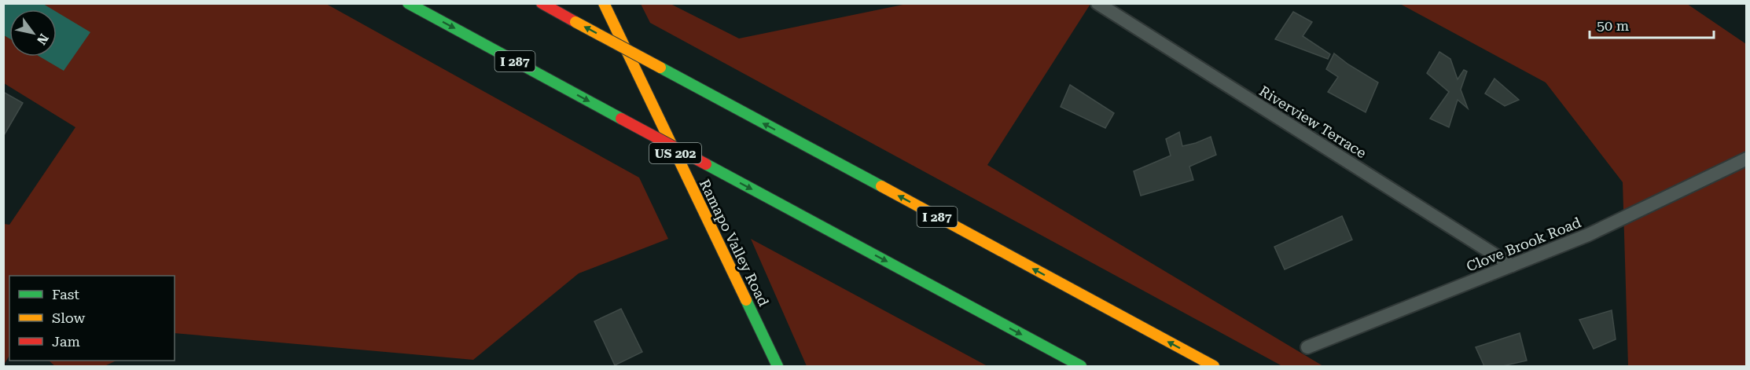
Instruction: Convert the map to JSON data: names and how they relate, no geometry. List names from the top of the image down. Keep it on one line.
{"streets":{"main road":["I 287","US 202","Ramapo Valley Road"],"street":["Riverview Terrace","Clove Brook Road"]},"crossings":[["Riverview Terrace","Clove Brook Road"]],"legend":["Fast","Slow","Jam"],"scale_bar":"50 m","north":"bottom right"}
